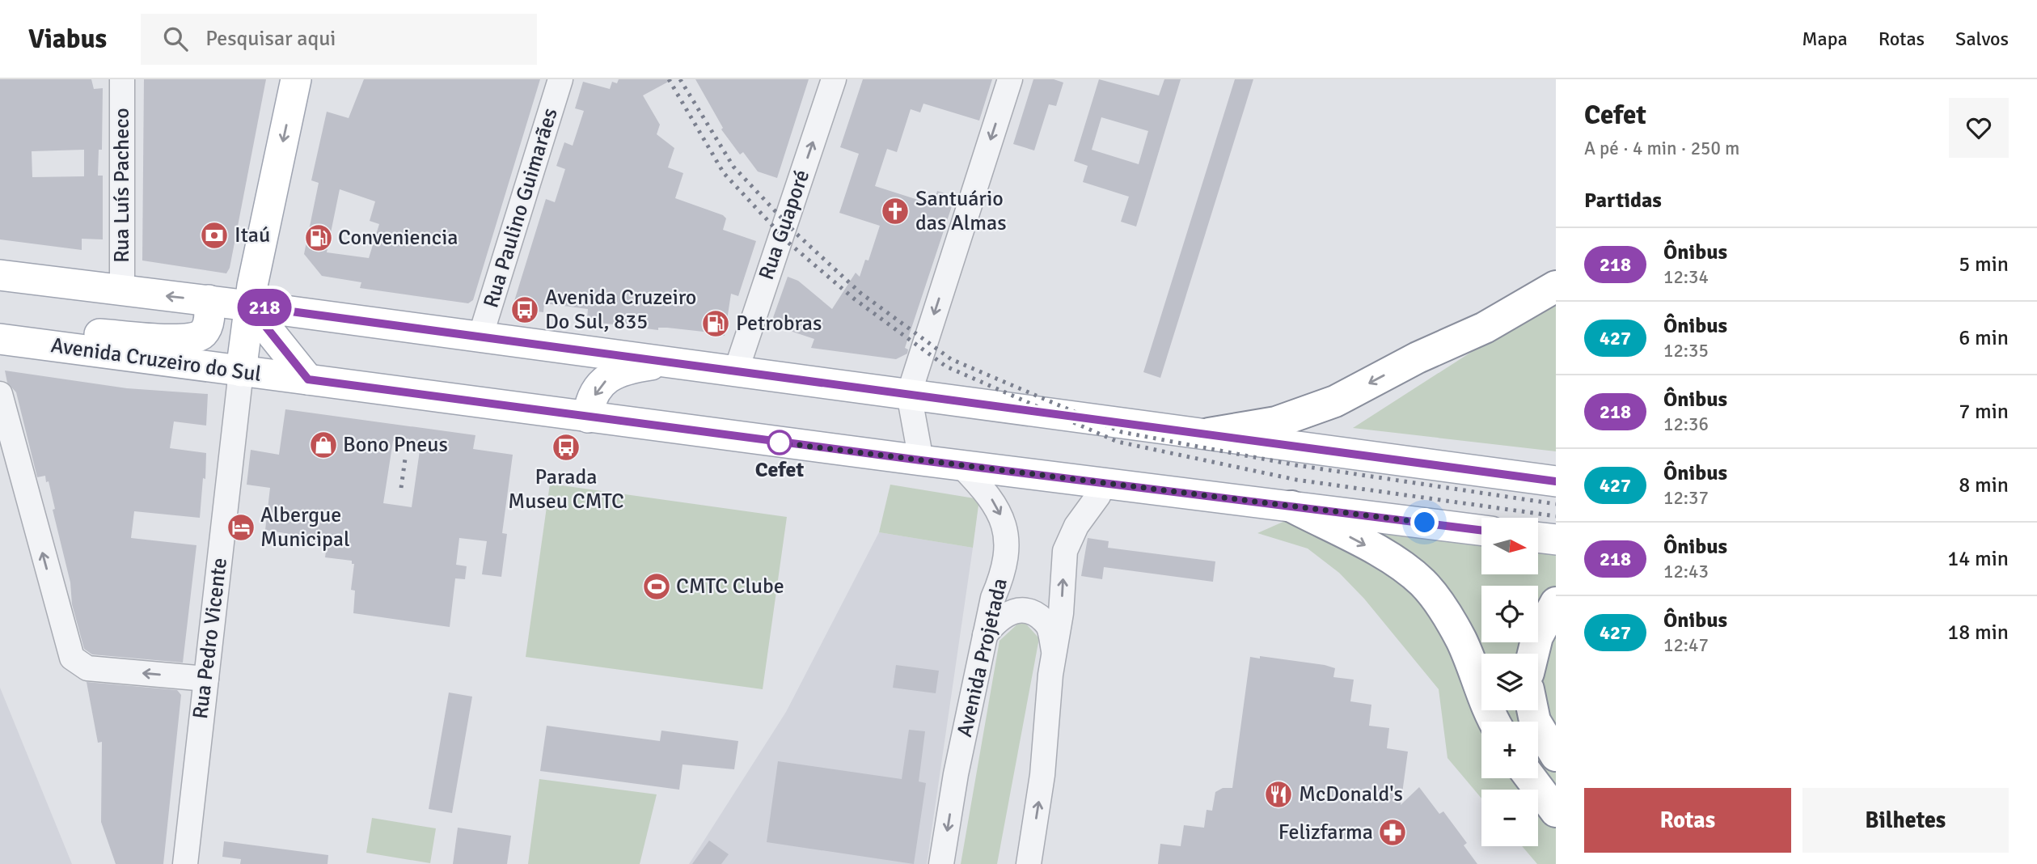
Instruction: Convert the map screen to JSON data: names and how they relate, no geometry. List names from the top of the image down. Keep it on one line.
{"streets":{"main road":["Avenida Cruzeiro do Sul","Rua Pedro Vicente"],"street":["Rua Luís Pacheco","Rua Paulino Guimarães","Rua Guaporé","Avenida Projetada"]},"crossings":[["Avenida Cruzeiro do Sul","Rua Pedro Vicente"],["Avenida Cruzeiro do Sul","Avenida Projetada"]],"places":{"church":["Santuário das Almas"],"bank":["Itaú"],"fuel station":["Conveniencia","Petrobras"],"bus stop":["Avenida Cruzeiro Do Sul, 835","Parada Museu CMTC"],"other":["Cefet"],"shop":["Bono Pneus"],"hotel":["Albergue Municipal"],"sports":["CMTC Clube"],"restaurant":["McDonald's"],"pharmacy":["Felizfarma"]},"lines":["bus line 218"],"north":"right","page":{"header":"Viabus","search":"Pesquisar aqui","nav":["Mapa","Rotas","Salvos"],"on_map":"218","heading":[["Cefet","A pé · 4 min · 250 m"],"Partidas"],"list":[{"mark":"218","name":"Ônibus","note":"12:34","value":"5 min"},{"mark":"427","name":"Ônibus","note":"12:35","value":"6 min"},{"mark":"218","name":"Ônibus","note":"12:36","value":"7 min"},{"mark":"427","name":"Ônibus","note":"12:37","value":"8 min"},{"mark":"218","name":"Ônibus","note":"12:43","value":"14 min"},{"mark":"427","name":"Ônibus","note":"12:47","value":"18 min"}],"map_buttons":["+","−"],"buttons":["Rotas","Bilhetes"]}}
